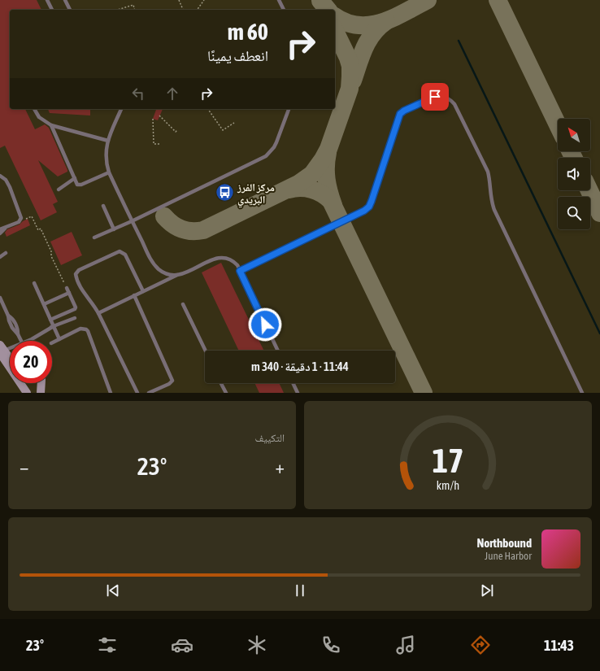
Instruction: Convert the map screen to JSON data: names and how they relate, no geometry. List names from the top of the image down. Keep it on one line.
{"places":{"bus stop":["مركز الفرز البريدي"]},"north":"top left","page":{"turn":["60 m","انعطف يمينًا"],"limit":"20","trip":"11:44 · 1 دقيقة · 340 m","tile":"التكييف","heat":["−","23°","+"],"song":["Northbound","June Harbor"],"tabs":["11:43","23°"],"gauge":["17","km/h"]}}
